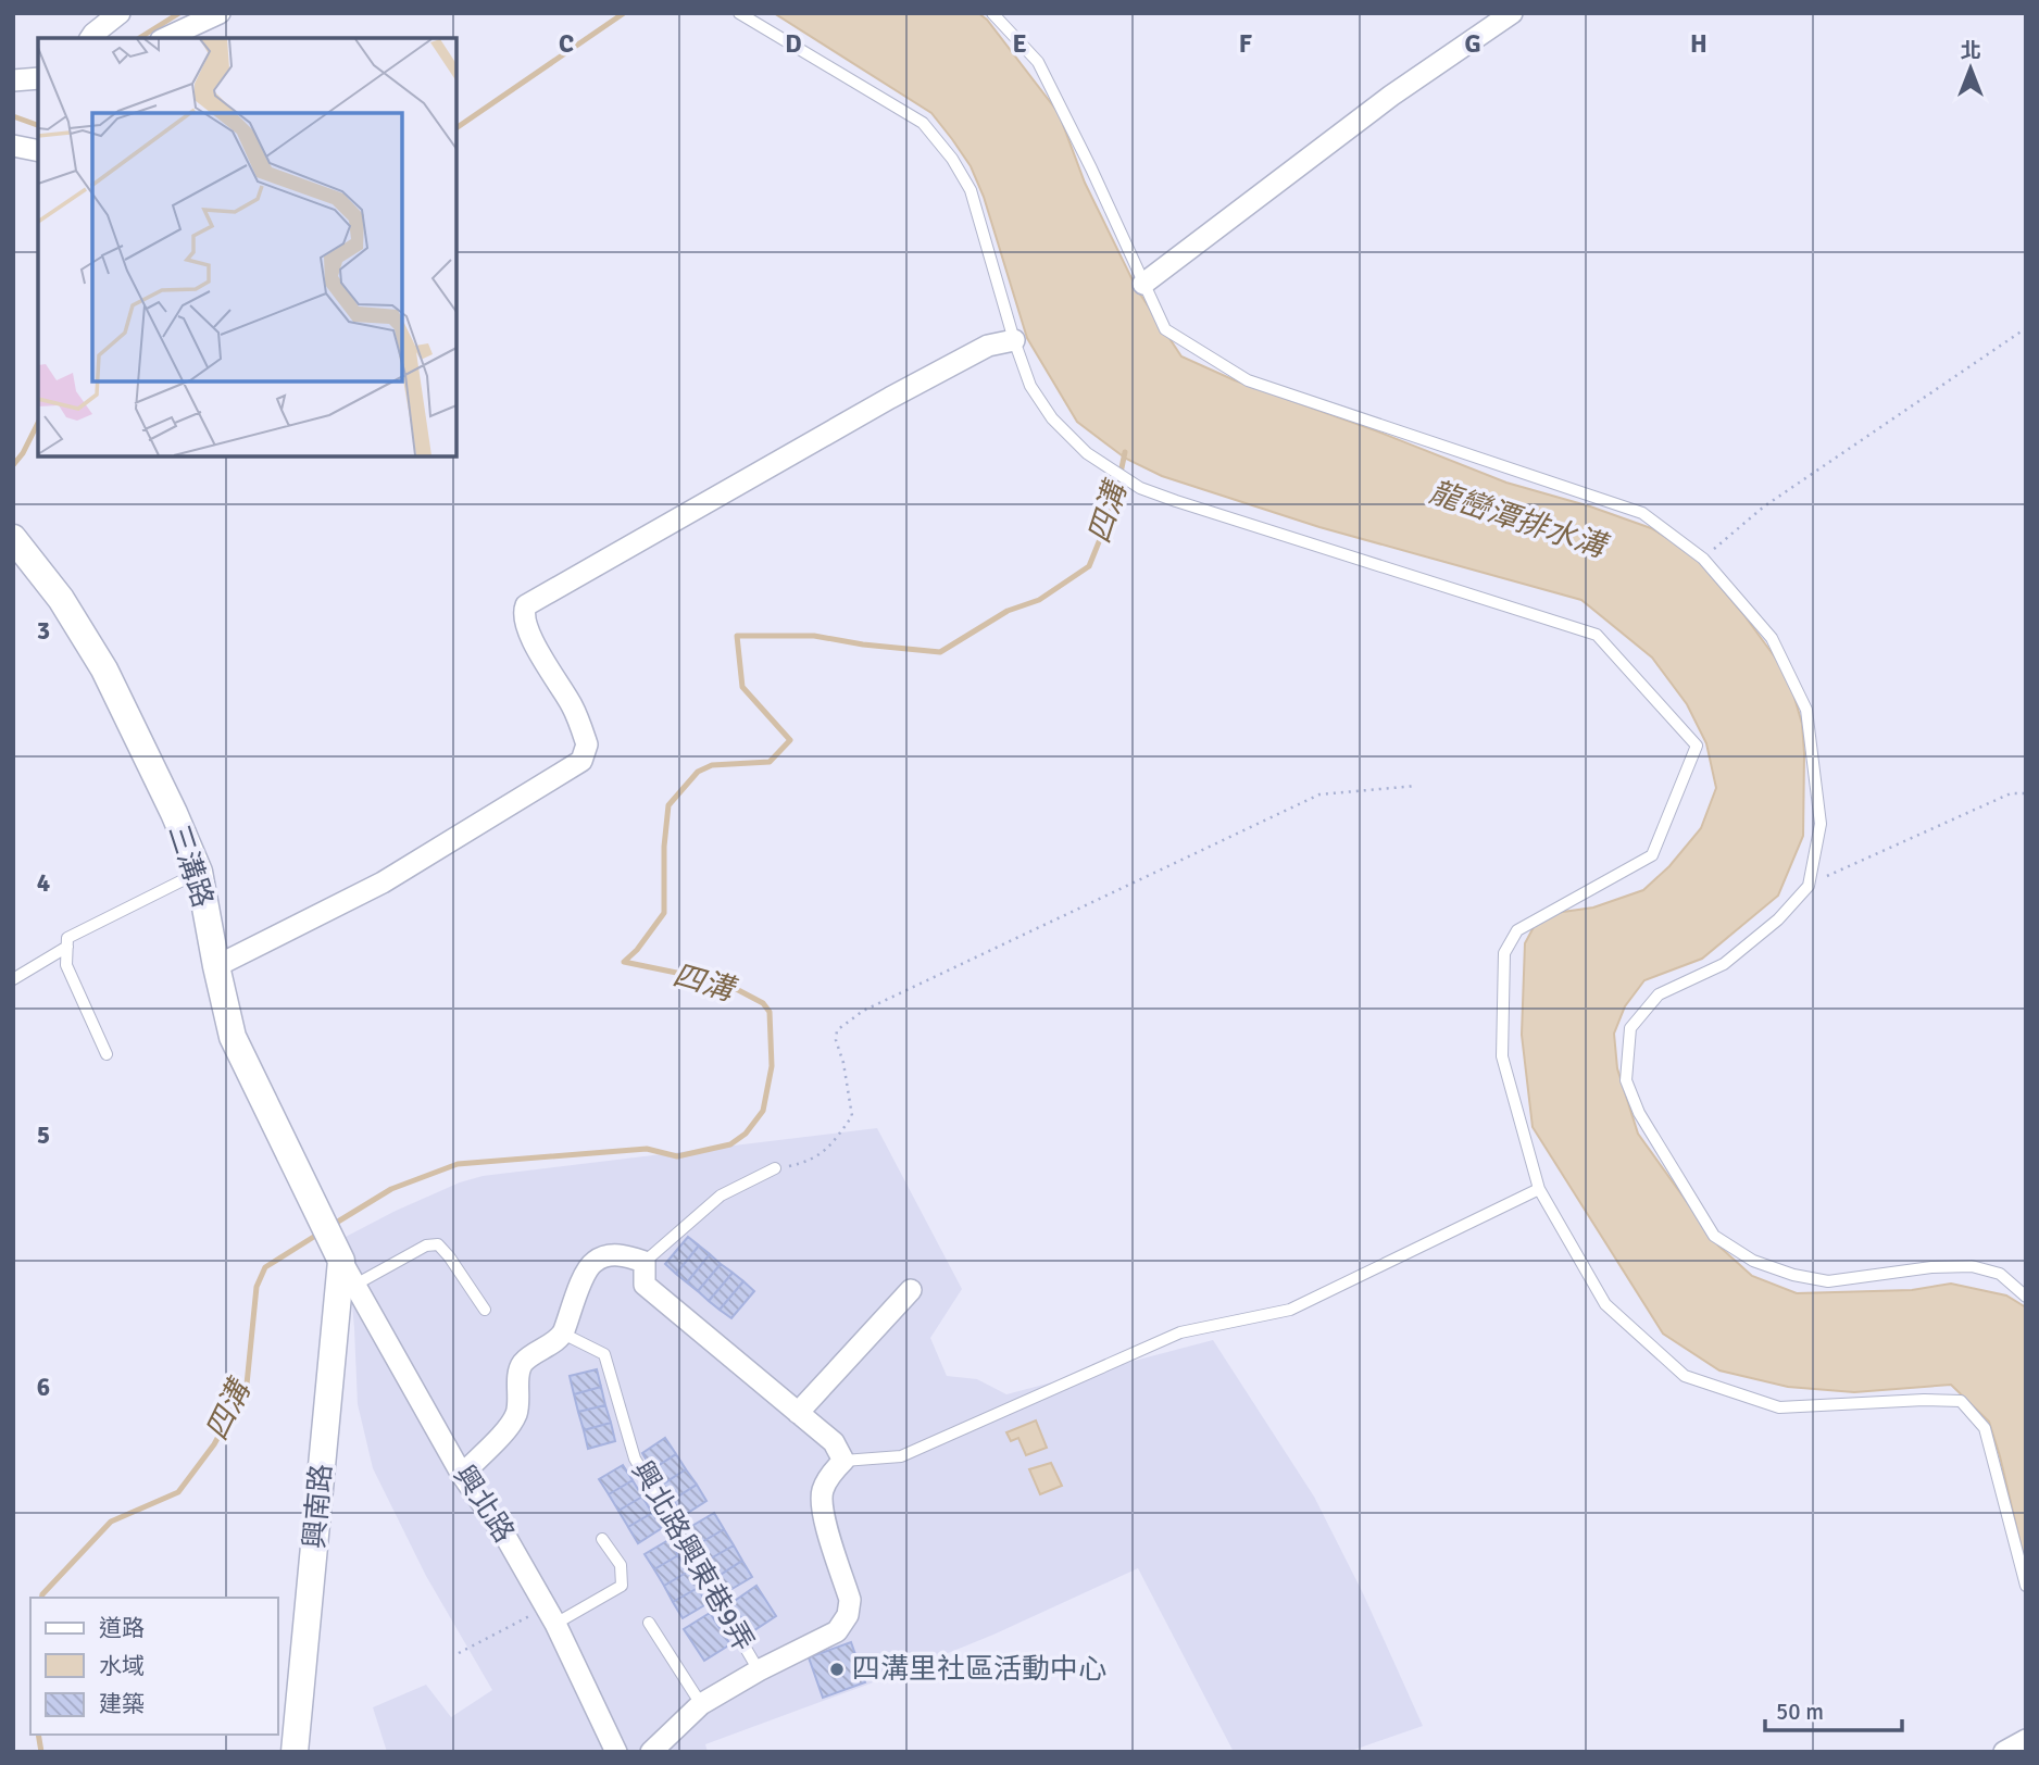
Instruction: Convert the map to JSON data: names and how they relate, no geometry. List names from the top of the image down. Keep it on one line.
{"streets":{"street":["三溝路","興北路","興南路"],"lane":["興北路興東巷9弄"]},"crossings":[["三溝路","興北路"],["三溝路","興南路"],["興北路","興南路"]],"water":["四溝","龍巒潭排水溝"],"places":["四溝里社區活動中心"],"legend":["道路","水域","建築"],"scale_bar":"50 m","north":"top","grid":{"columns":["C","D","E","F","G","H"],"rows":["3","4","5","6"]}}
